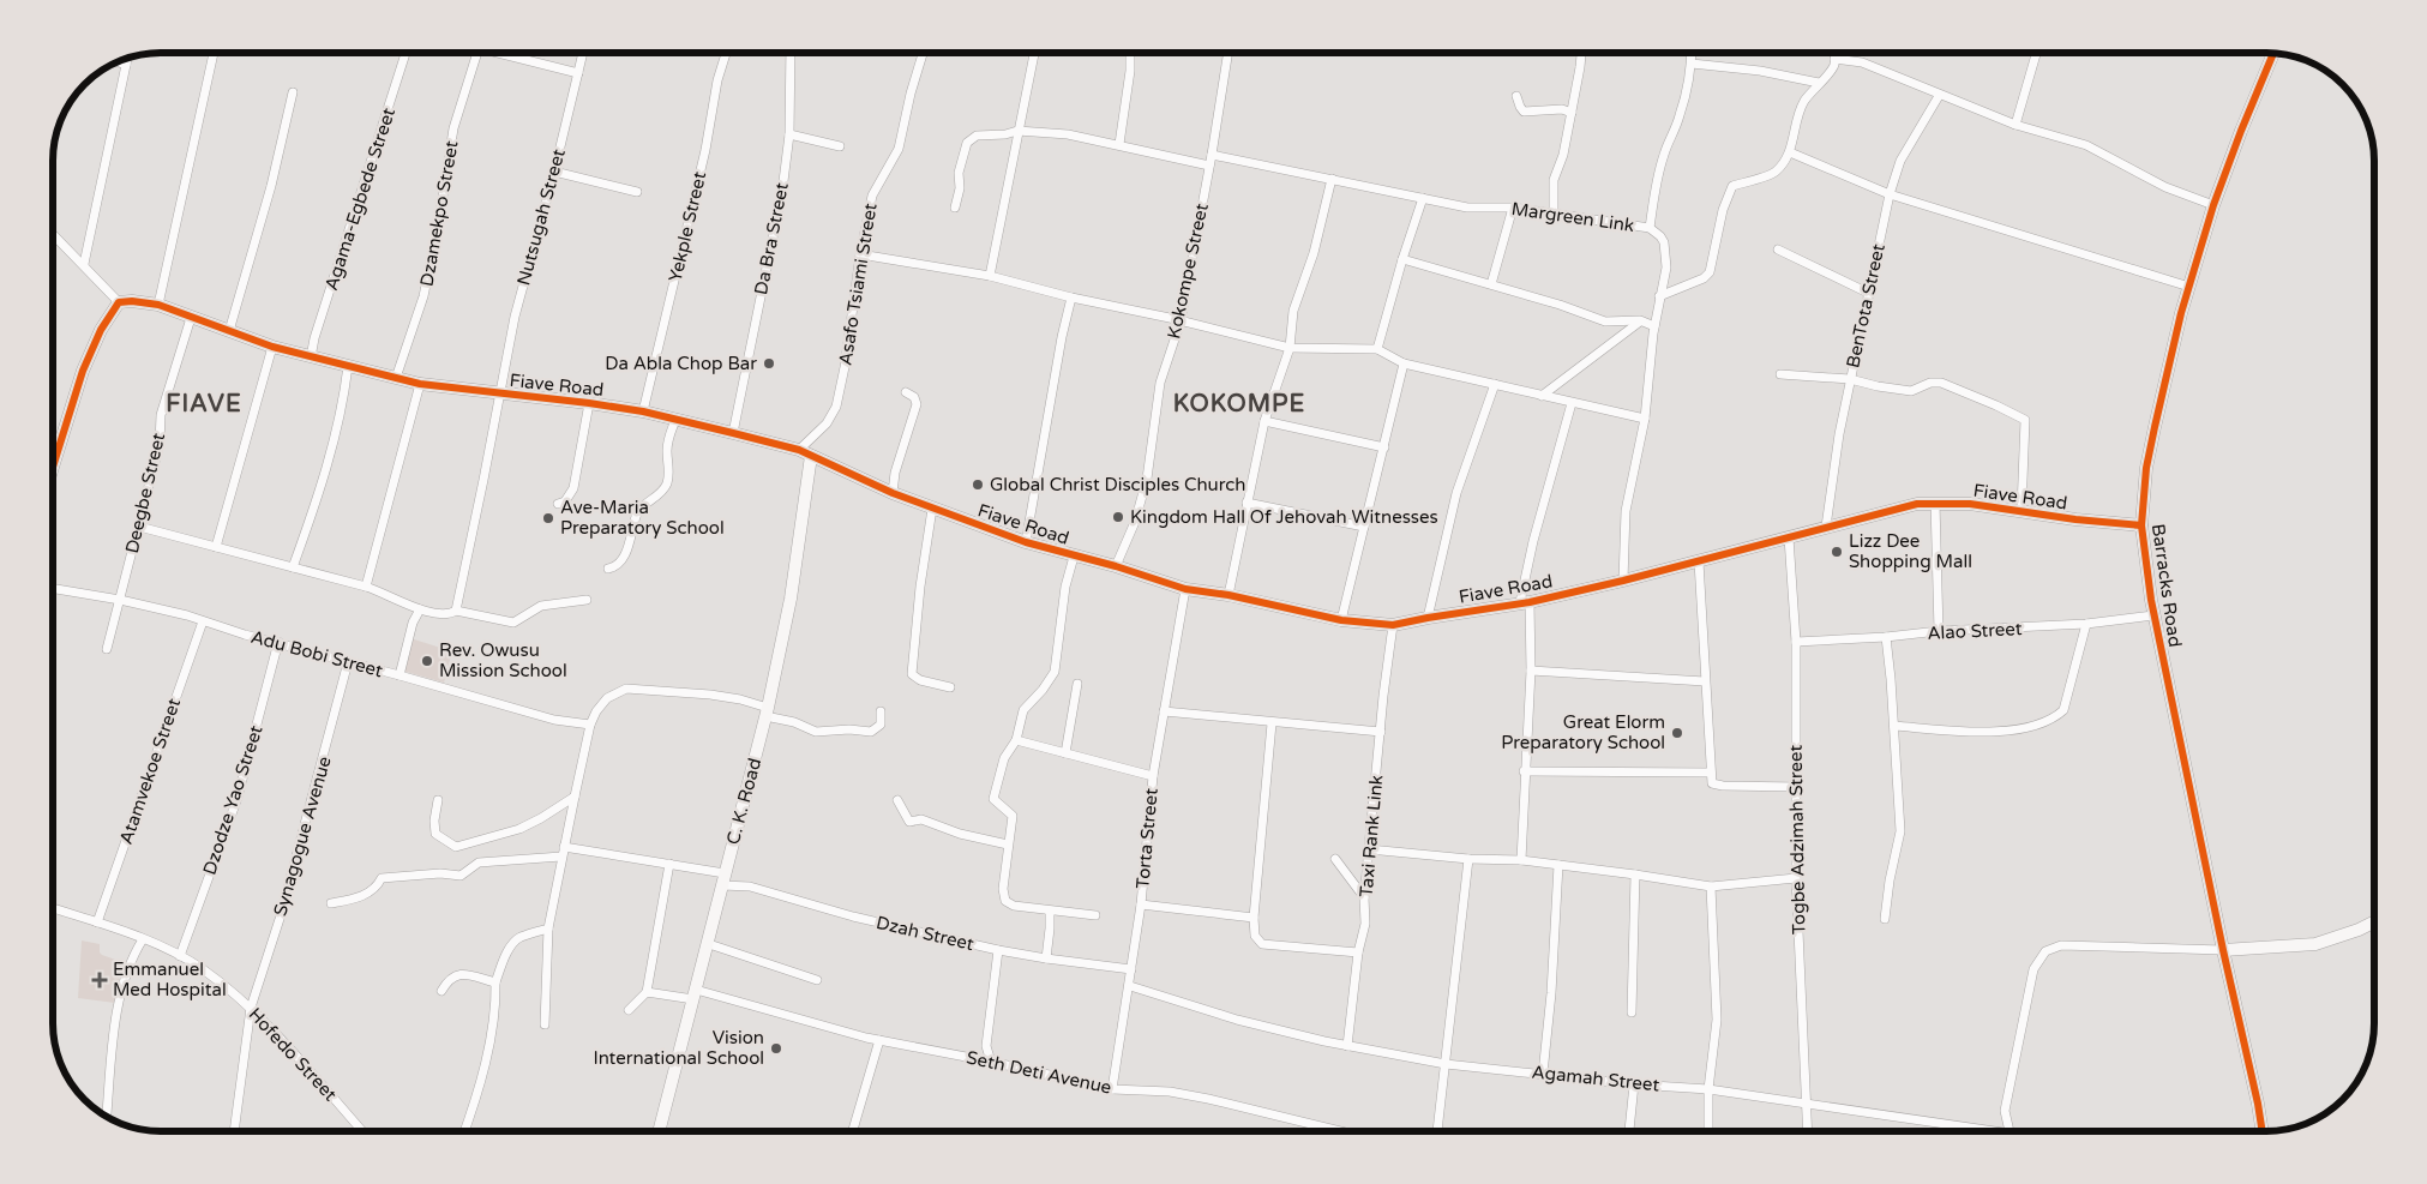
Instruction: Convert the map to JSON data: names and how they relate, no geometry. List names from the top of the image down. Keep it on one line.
{"streets":{"street":["Agama-Egbede Street","Dzamekpo Street","Nutsugah Street","Margreen Link","Yekple Street","Da Bra Street","Kokompe Street","Asafo Tsiami Street","BenTota Street","Fiave Road","Deegbe Street","Barracks Road","Alao Street","Adu Bobi Street","Atamvekoe Street","Dzodze Yao Street","C. K. Road","Synagogue Avenue","Taxi Rank Link","Torta Street","Togbe Adzimah Street","Dzah Street","Hofedo Street","Seth Deti Avenue","Agamah Street"]},"crossings":[["Agama-Egbede Street","Fiave Road"],["Dzamekpo Street","Fiave Road"],["Nutsugah Street","Fiave Road"],["Margreen Link","Kokompe Street"],["Margreen Link","Fiave Road"],["Yekple Street","Fiave Road"],["Da Bra Street","Fiave Road"],["Kokompe Street","Fiave Road"],["Asafo Tsiami Street","Fiave Road"],["BenTota Street","Fiave Road"],["Fiave Road","Deegbe Street"],["Fiave Road","Barracks Road"],["Fiave Road","C. K. Road"],["Fiave Road","Taxi Rank Link"],["Fiave Road","Torta Street"],["Fiave Road","Togbe Adzimah Street"],["Deegbe Street","Adu Bobi Street"],["Barracks Road","Alao Street"],["Alao Street","Togbe Adzimah Street"],["Adu Bobi Street","Atamvekoe Street"],["Adu Bobi Street","Dzodze Yao Street"],["Adu Bobi Street","Synagogue Avenue"],["Atamvekoe Street","Hofedo Street"],["Dzodze Yao Street","Hofedo Street"],["C. K. Road","Dzah Street"],["C. K. Road","Seth Deti Avenue"],["Synagogue Avenue","Hofedo Street"],["Taxi Rank Link","Agamah Street"],["Torta Street","Dzah Street"],["Torta Street","Seth Deti Avenue"],["Torta Street","Agamah Street"],["Togbe Adzimah Street","Agamah Street"]],"districts":["FIAVE","KOKOMPE"],"places":{"other":["Da Abla Chop Bar","Global Christ Disciples Church","Kingdom Hall Of Jehovah Witnesses","Ave-Maria Preparatory School","Lizz Dee Shopping Mall","Rev. Owusu Mission School","Great Elorm Preparatory School","Vision International School"],"health":["Emmanuel Med Hospital"]}}
